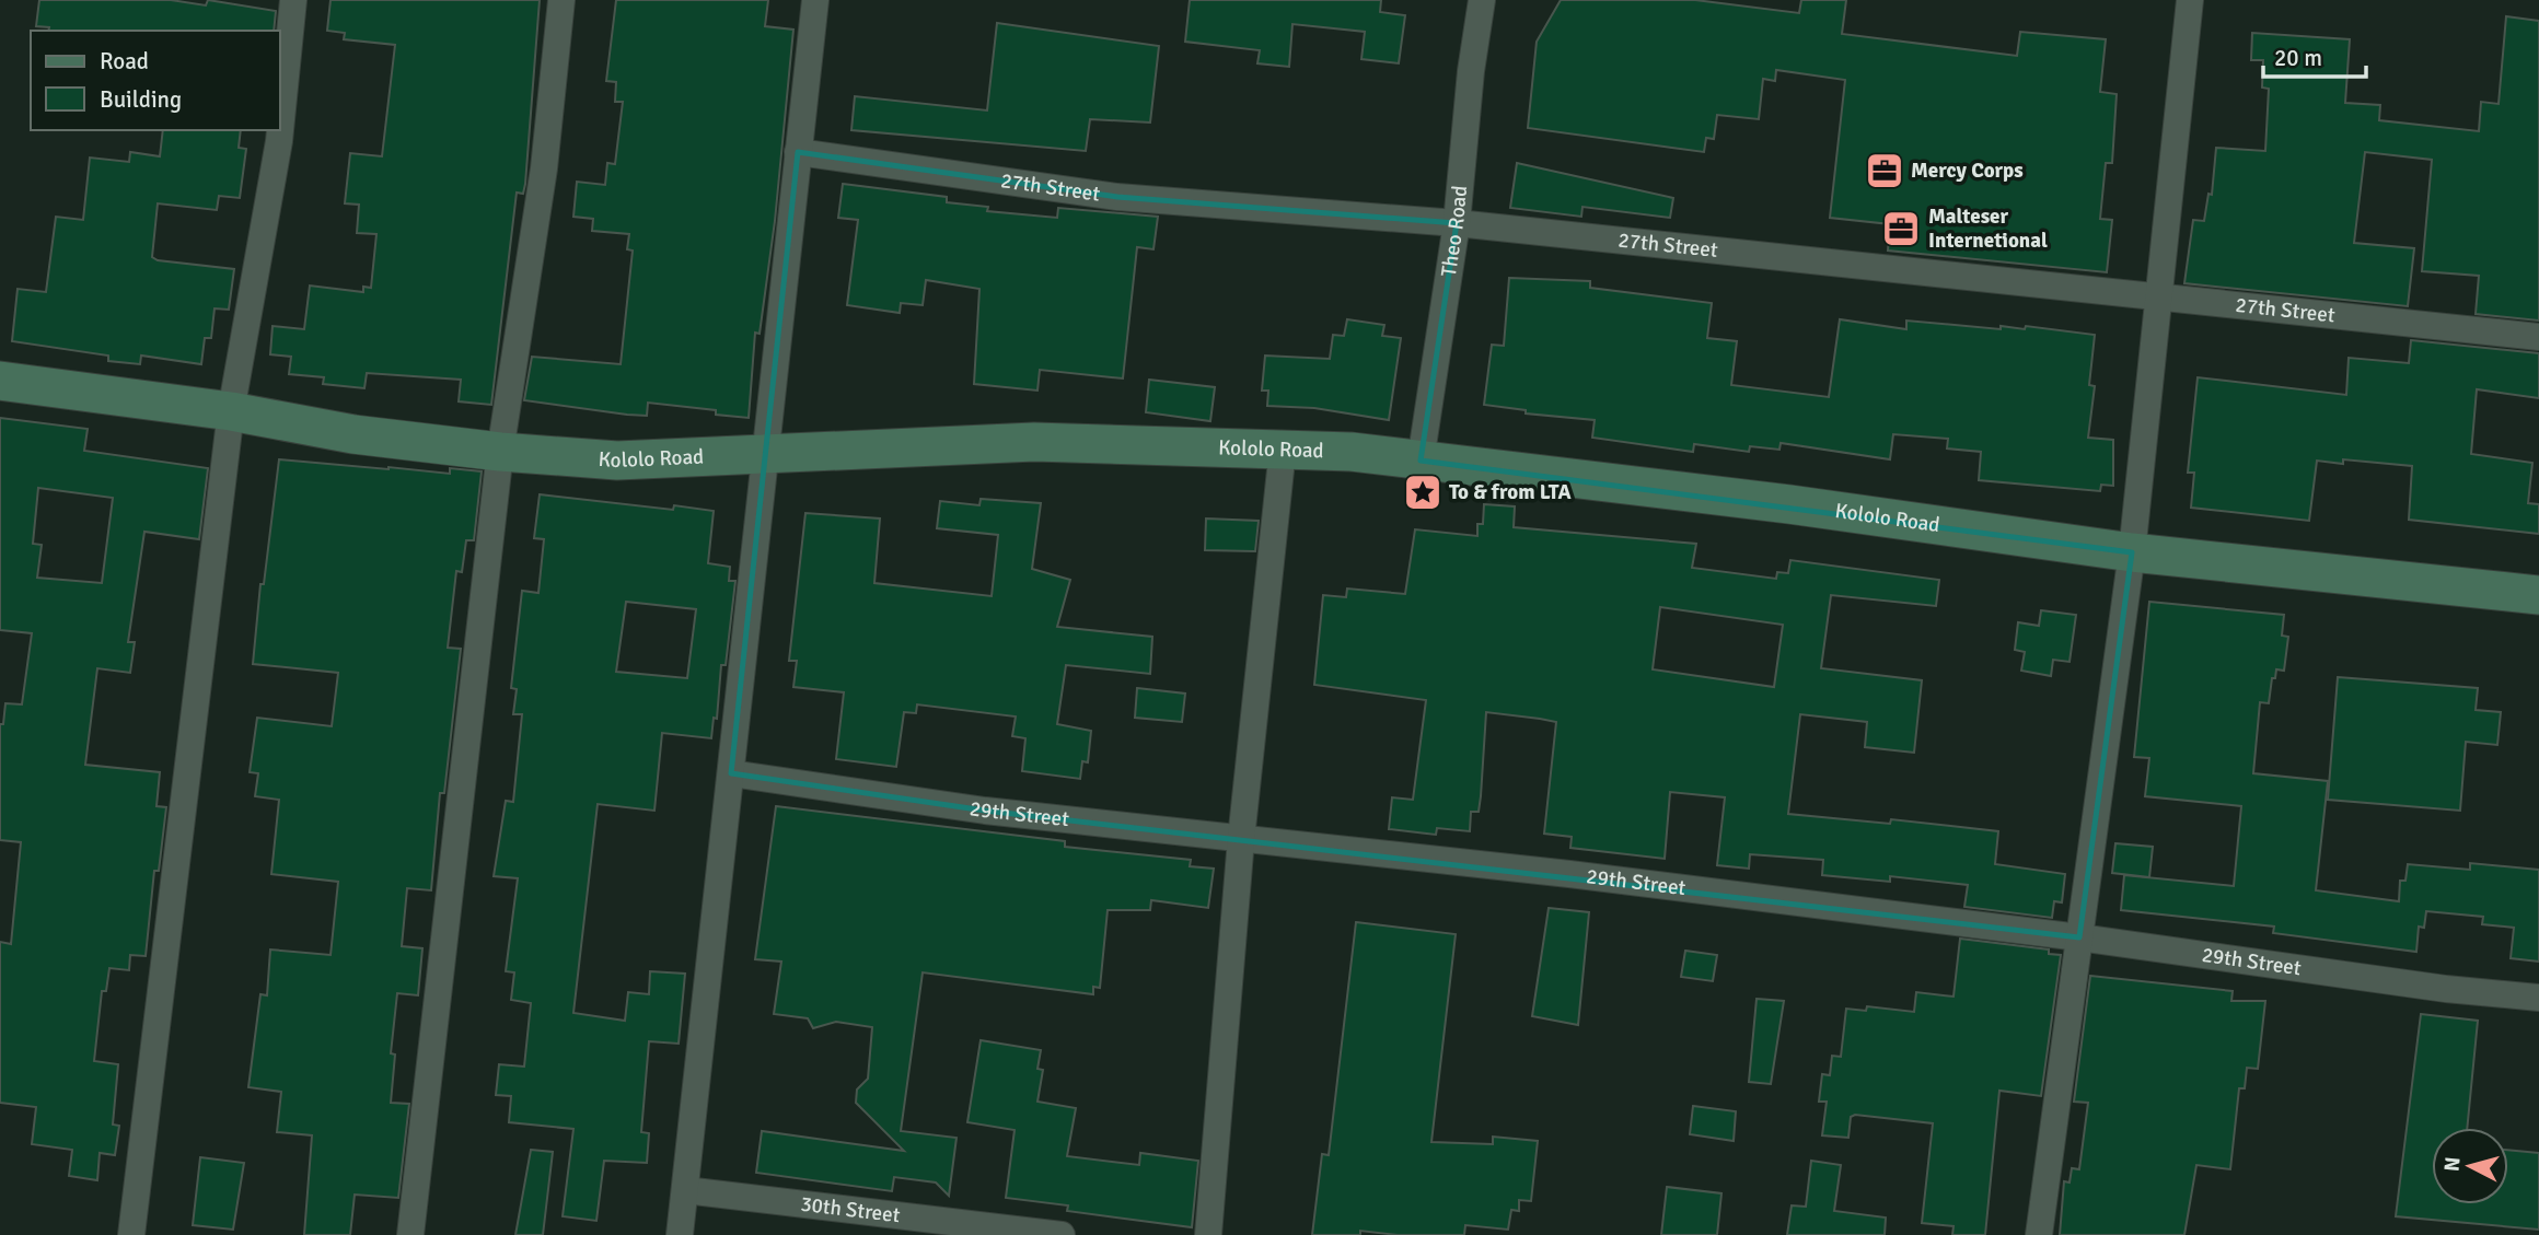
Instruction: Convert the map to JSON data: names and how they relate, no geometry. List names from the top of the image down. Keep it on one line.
{"streets":{"street":["27th Street","Theo Road","Kololo Road","29th Street","30th Street"]},"crossings":[["27th Street","Theo Road"],["Theo Road","Kololo Road"]],"places":{"office":["Mercy Corps","Malteser Internetional"],"place":["To & from LTA"]},"legend":["Road","Building"],"scale_bar":"20 m","north":"left"}
